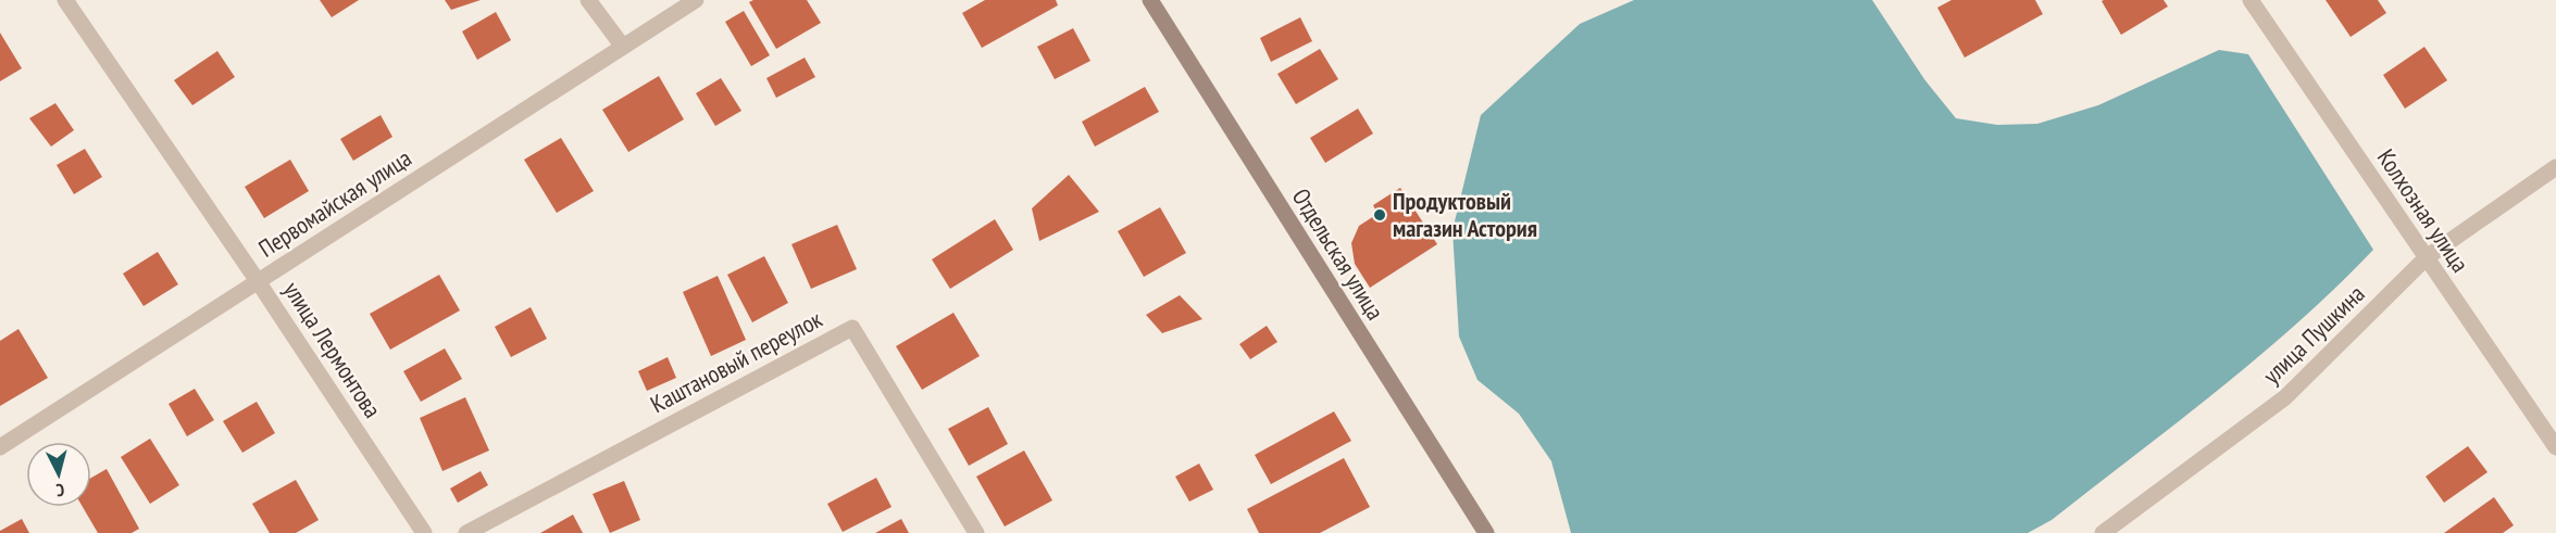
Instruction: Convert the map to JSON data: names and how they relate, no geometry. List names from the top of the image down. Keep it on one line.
{"streets":{"street":["Первомайская улица","Колхозная улица","Отдельская улица","улица Пушкина","улица Лермонтова","Каштановый переулок"]},"crossings":[["Первомайская улица","улица Лермонтова"],["Колхозная улица","улица Пушкина"]],"places":["Продуктовый магазин Астория"],"north":"bottom"}
